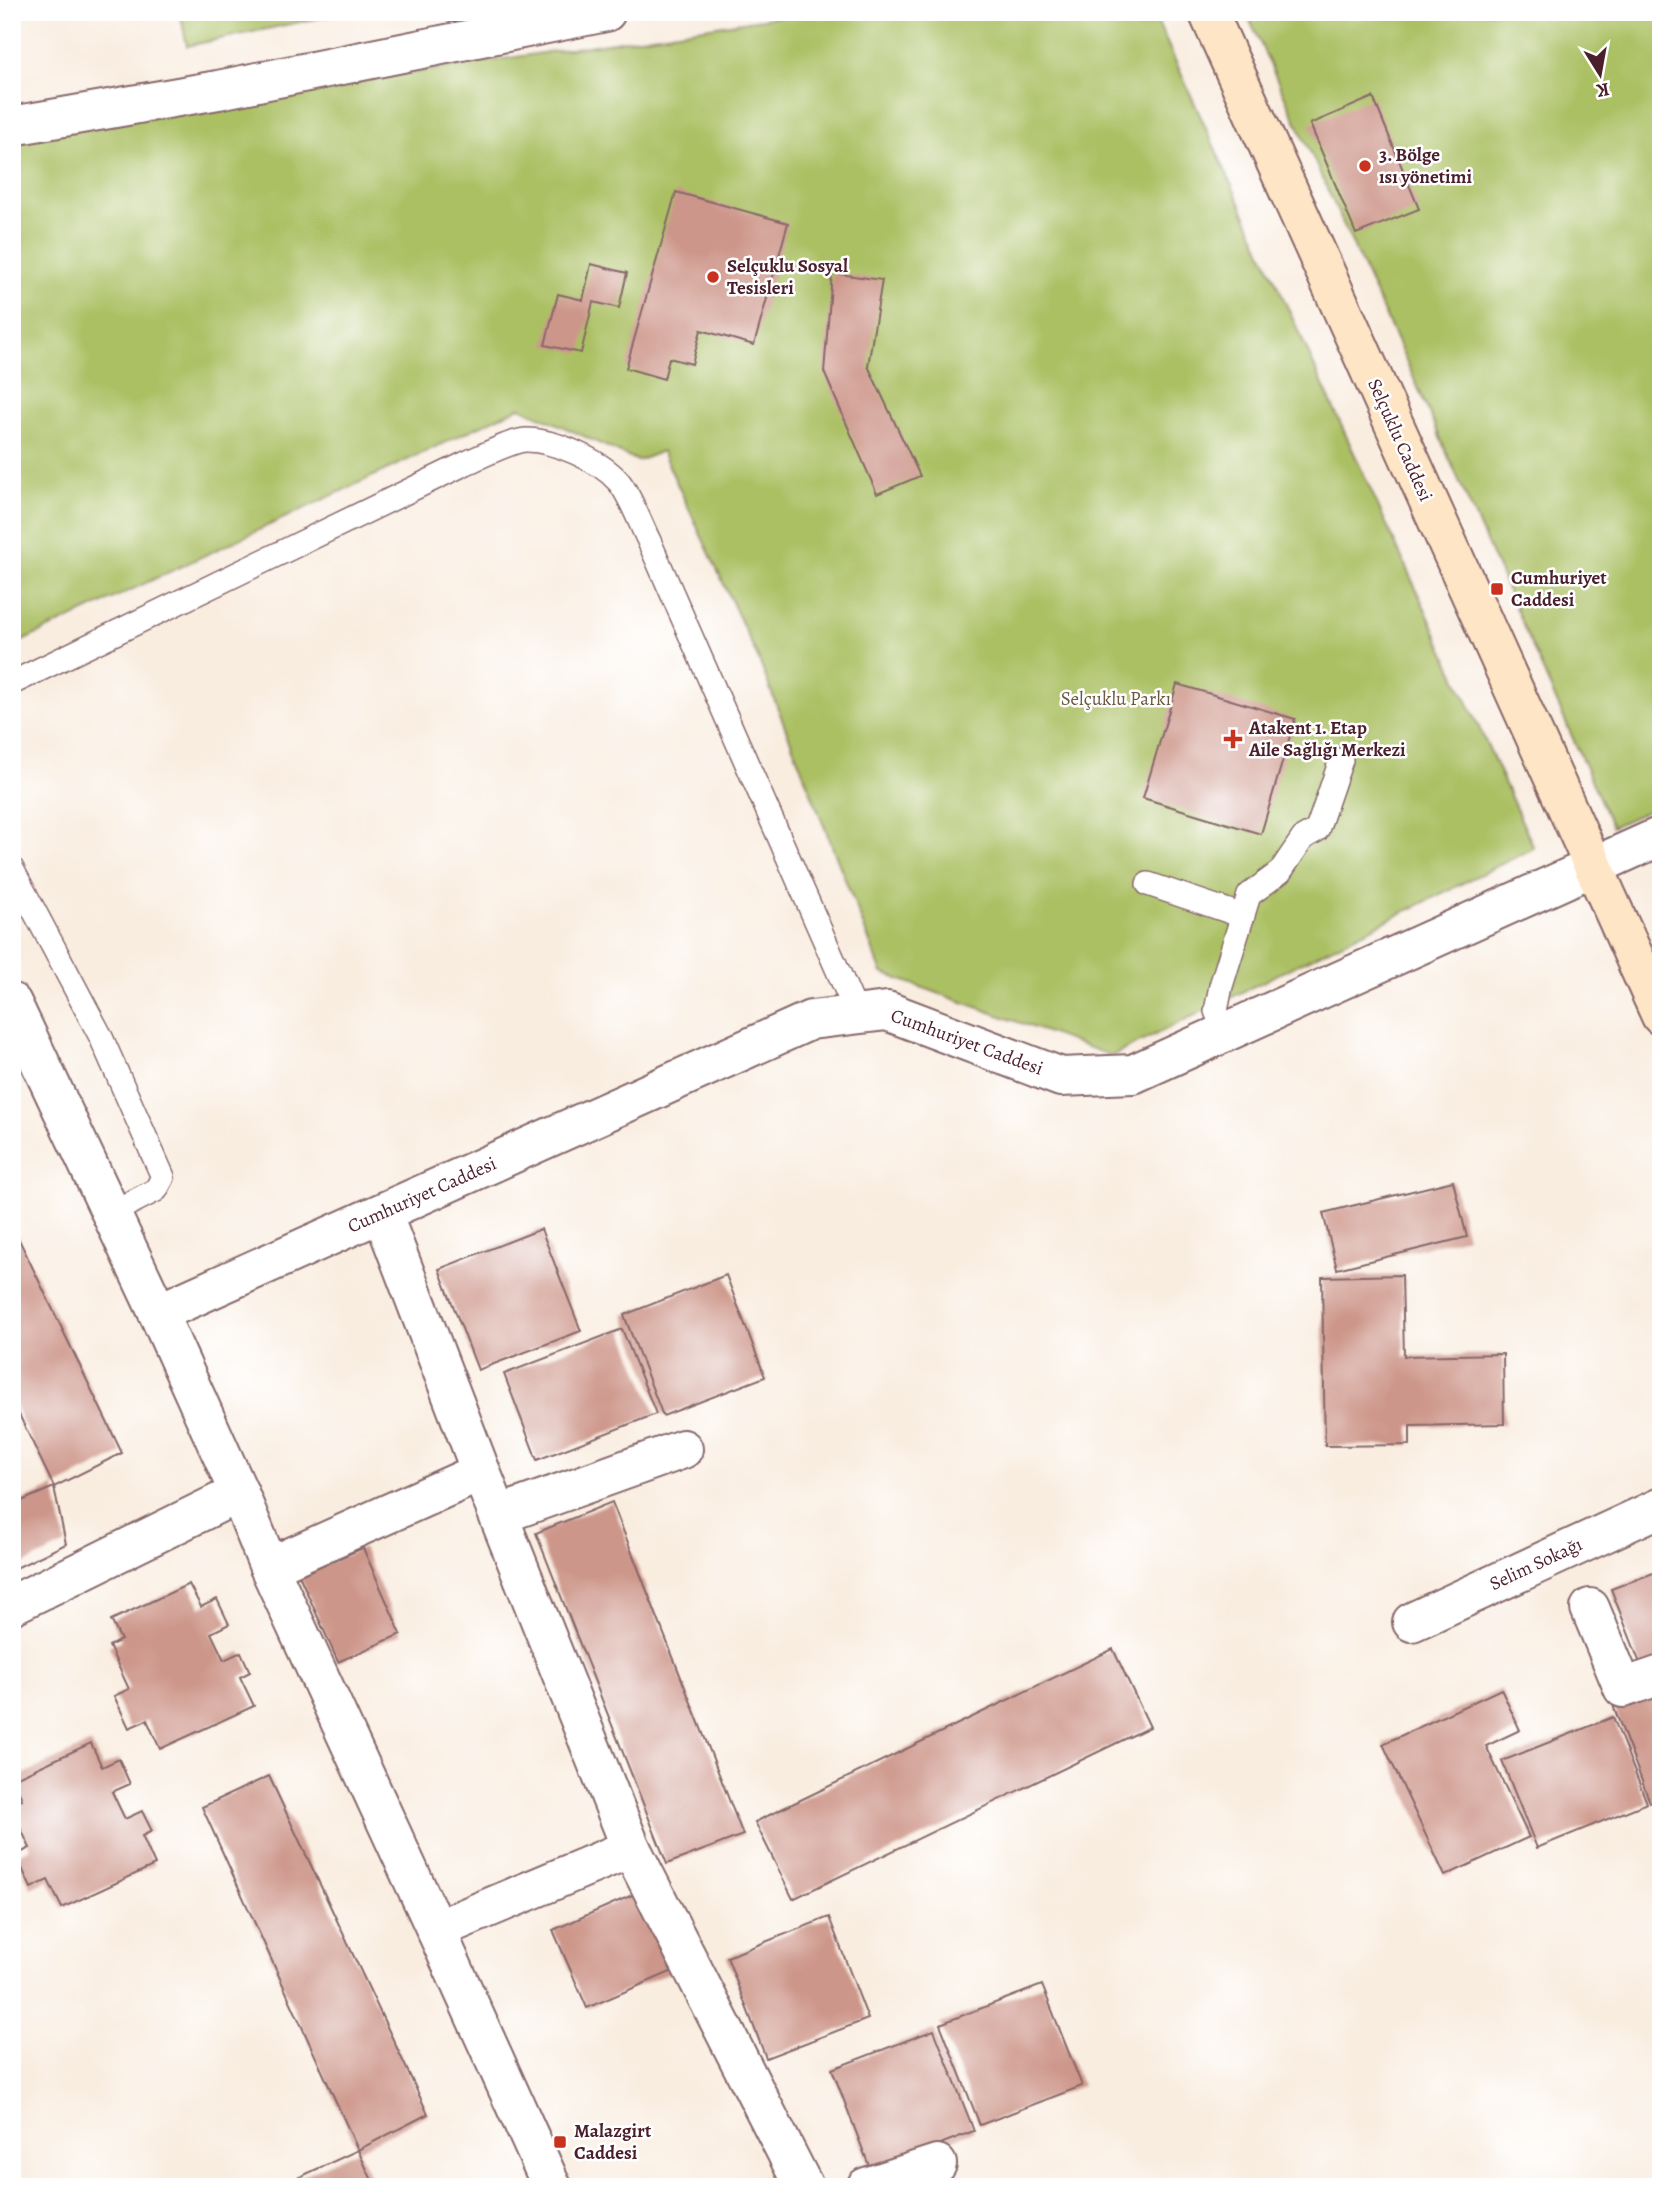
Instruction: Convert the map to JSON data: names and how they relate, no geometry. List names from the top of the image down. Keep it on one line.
{"streets":{"street":["Selçuklu Caddesi","Cumhuriyet Caddesi","Selim Sokağı"]},"crossings":[["Selçuklu Caddesi","Cumhuriyet Caddesi"]],"parks":["Selçuklu Parkı"],"places":{"other":["3. Bölge ısı yönetimi","Selçuklu Sosyal Tesisleri"],"transit":["Cumhuriyet Caddesi","Malazgirt Caddesi"],"health":["Atakent 1. Etap Aile Sağlığı Merkezi"]},"north":"bottom"}
